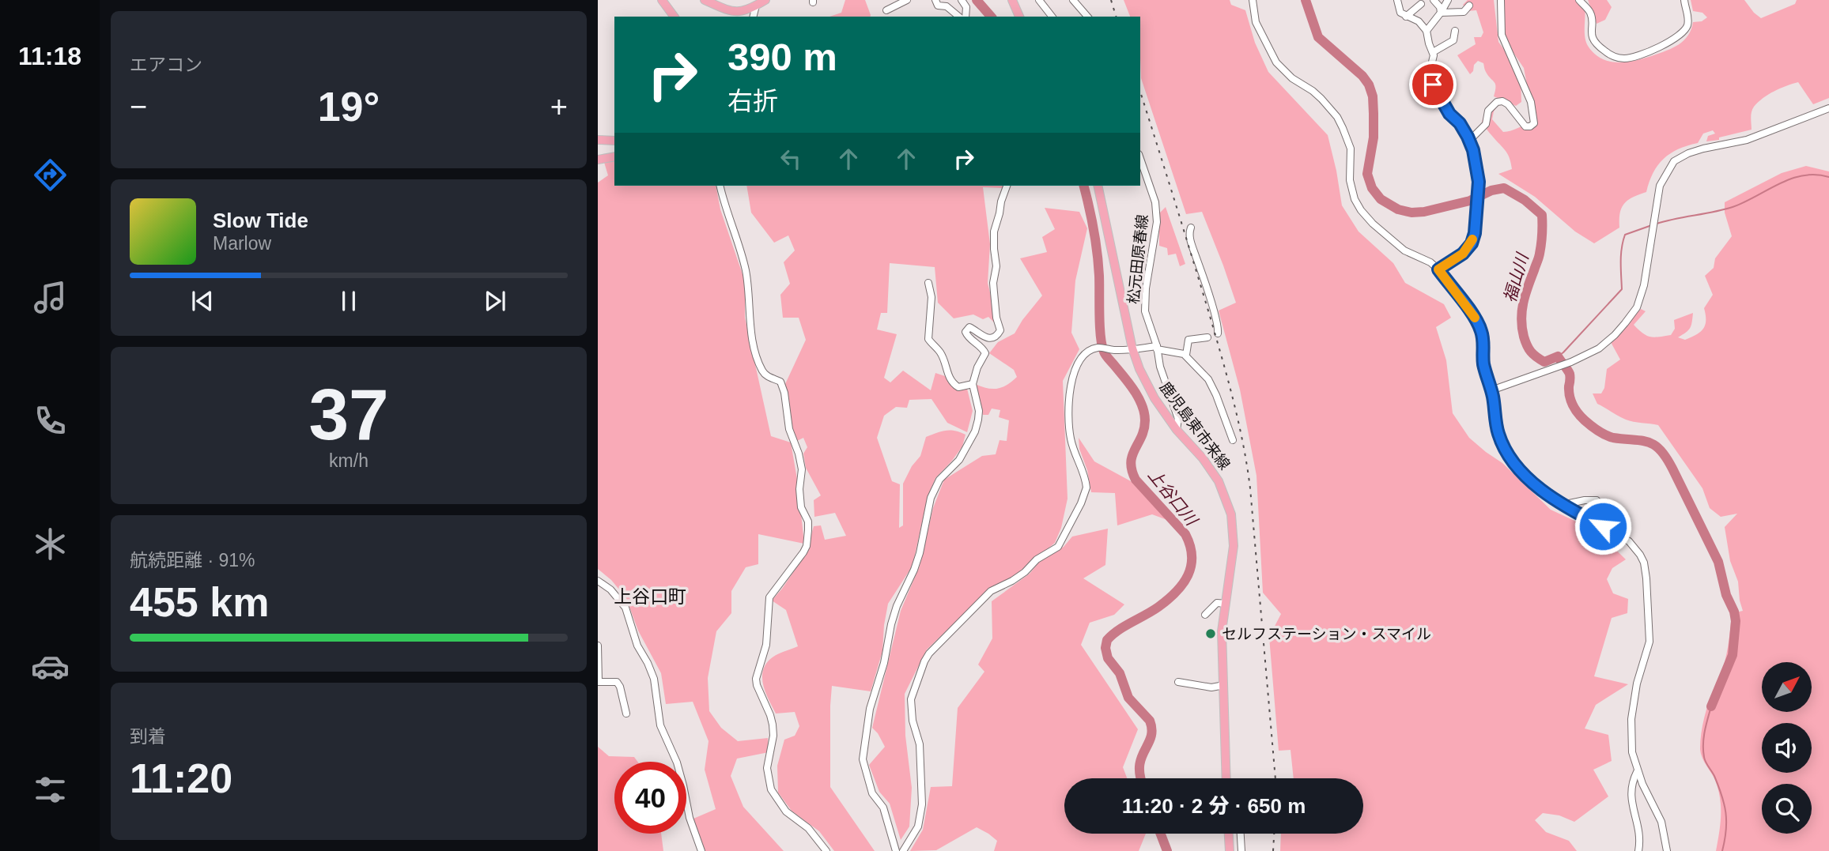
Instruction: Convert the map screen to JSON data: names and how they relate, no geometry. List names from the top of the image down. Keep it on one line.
{"streets":{"main road":["鹿児島東市来線"],"street":["松元田原春線"]},"crossings":[["松元田原春線","鹿児島東市来線"]],"districts":["上谷口町"],"water":["福山川","上谷口川"],"places":["セルフステーション・スマイル"],"north":"top right","page":{"tabs":"11:18","tile":["エアコン",["37","km/h"],["航続距離 · 91%","455 km"],["到着","11:20"]],"turn":["390 m","右折"],"heat":["−","19°","+"],"song":["Slow Tide","Marlow"],"limit":"40","trip":"11:20 · 2 分 · 650 m"}}
